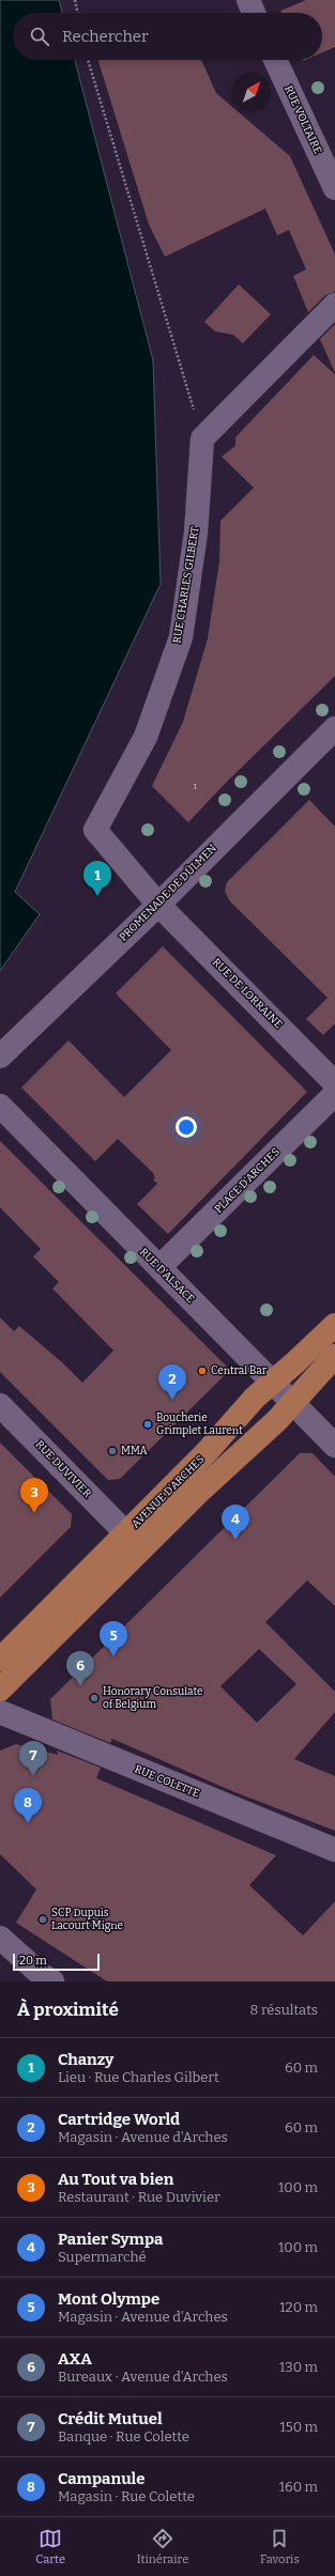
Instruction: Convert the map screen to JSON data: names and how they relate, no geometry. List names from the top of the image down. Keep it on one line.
{"streets":{"main road":["AVENUE D'ARCHES"],"street":["RUE VOLTAIRE","RUE CHARLES GILBERT","PROMENADE DE DÜLMEN","RUE DE LORRAINE","PLACE D'ARCHES","RUE D'ALSACE","RUE DUVIVIER","RUE COLETTE"]},"crossings":[["RUE CHARLES GILBERT","PROMENADE DE DÜLMEN"],["RUE CHARLES GILBERT","RUE DE LORRAINE"],["PROMENADE DE DÜLMEN","RUE DE LORRAINE"],["PLACE D'ARCHES","RUE D'ALSACE"],["RUE D'ALSACE","AVENUE D'ARCHES"],["RUE DUVIVIER","AVENUE D'ARCHES"]],"places":["Central Bar","Boucherie Grimplet Laurent","MMA","Honorary Consulate of Belgium","SCP Dupuis Lacourt Migne"],"house_numbers":["1"],"scale_bar":"20 m","north":"top right","page":{"search":"Rechercher","pins":["1","2","3","4","5","6","7","8"],"scale":"20 m","heading":["À proximité","8 résultats"],"list":[{"mark":"1","name":"Chanzy","note":"Lieu · Rue Charles Gilbert","value":"60 m"},{"mark":"2","name":"Cartridge World","note":"Magasin · Avenue d'Arches","value":"60 m"},{"mark":"3","name":"Au Tout va bien","note":"Restaurant · Rue Duvivier","value":"100 m"},{"mark":"4","name":"Panier Sympa","note":"Supermarché","value":"100 m"},{"mark":"5","name":"Mont Olympe","note":"Magasin · Avenue d'Arches","value":"120 m"},{"mark":"6","name":"AXA","note":"Bureaux · Avenue d'Arches","value":"130 m"},{"mark":"7","name":"Crédit Mutuel","note":"Banque · Rue Colette","value":"150 m"},{"mark":"8","name":"Campanule","note":"Magasin · Rue Colette","value":"160 m"}],"nav":["Carte","Itinéraire","Favoris"]}}
